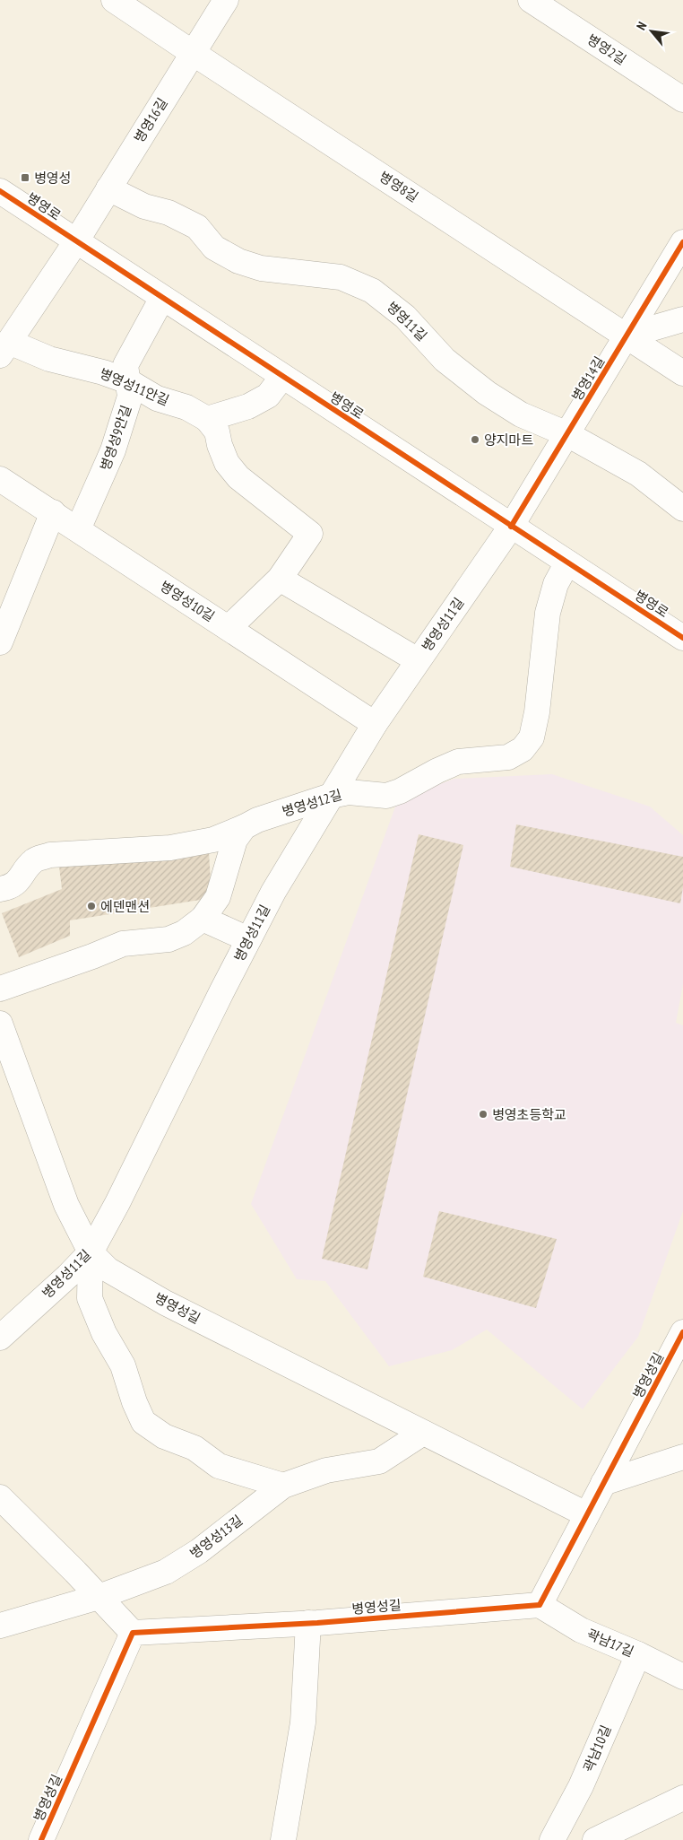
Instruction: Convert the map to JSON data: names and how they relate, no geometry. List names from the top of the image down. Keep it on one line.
{"streets":{"street":["병영2길","병영16길","병영8길","병영로","병영11길","병영14길","병영성11안길","병영성9안길","병영성10길","병영성11길","병영성12길","병영성길","병영성13길","곽남17길","곽남10길"]},"crossings":[["병영16길","병영8길"],["병영16길","병영로"],["병영16길","병영11길"],["병영16길","병영성11안길"],["병영8길","병영14길"],["병영로","병영14길"],["병영로","병영성9안길"],["병영로","병영성11길"],["병영로","병영성12길"],["병영11길","병영14길"],["병영14길","병영성11길"],["병영성11안길","병영성9안길"],["병영성9안길","병영성10길"],["병영성10길","병영성11길"],["병영성11길","병영성12길"],["병영성11길","병영성길"],["병영성길","병영성13길"],["병영성길","곽남17길"],["곽남17길","곽남10길"]],"places":{"transit":["병영성"],"other":["양지마트","에덴맨션","병영초등학교"]},"north":"top left"}
